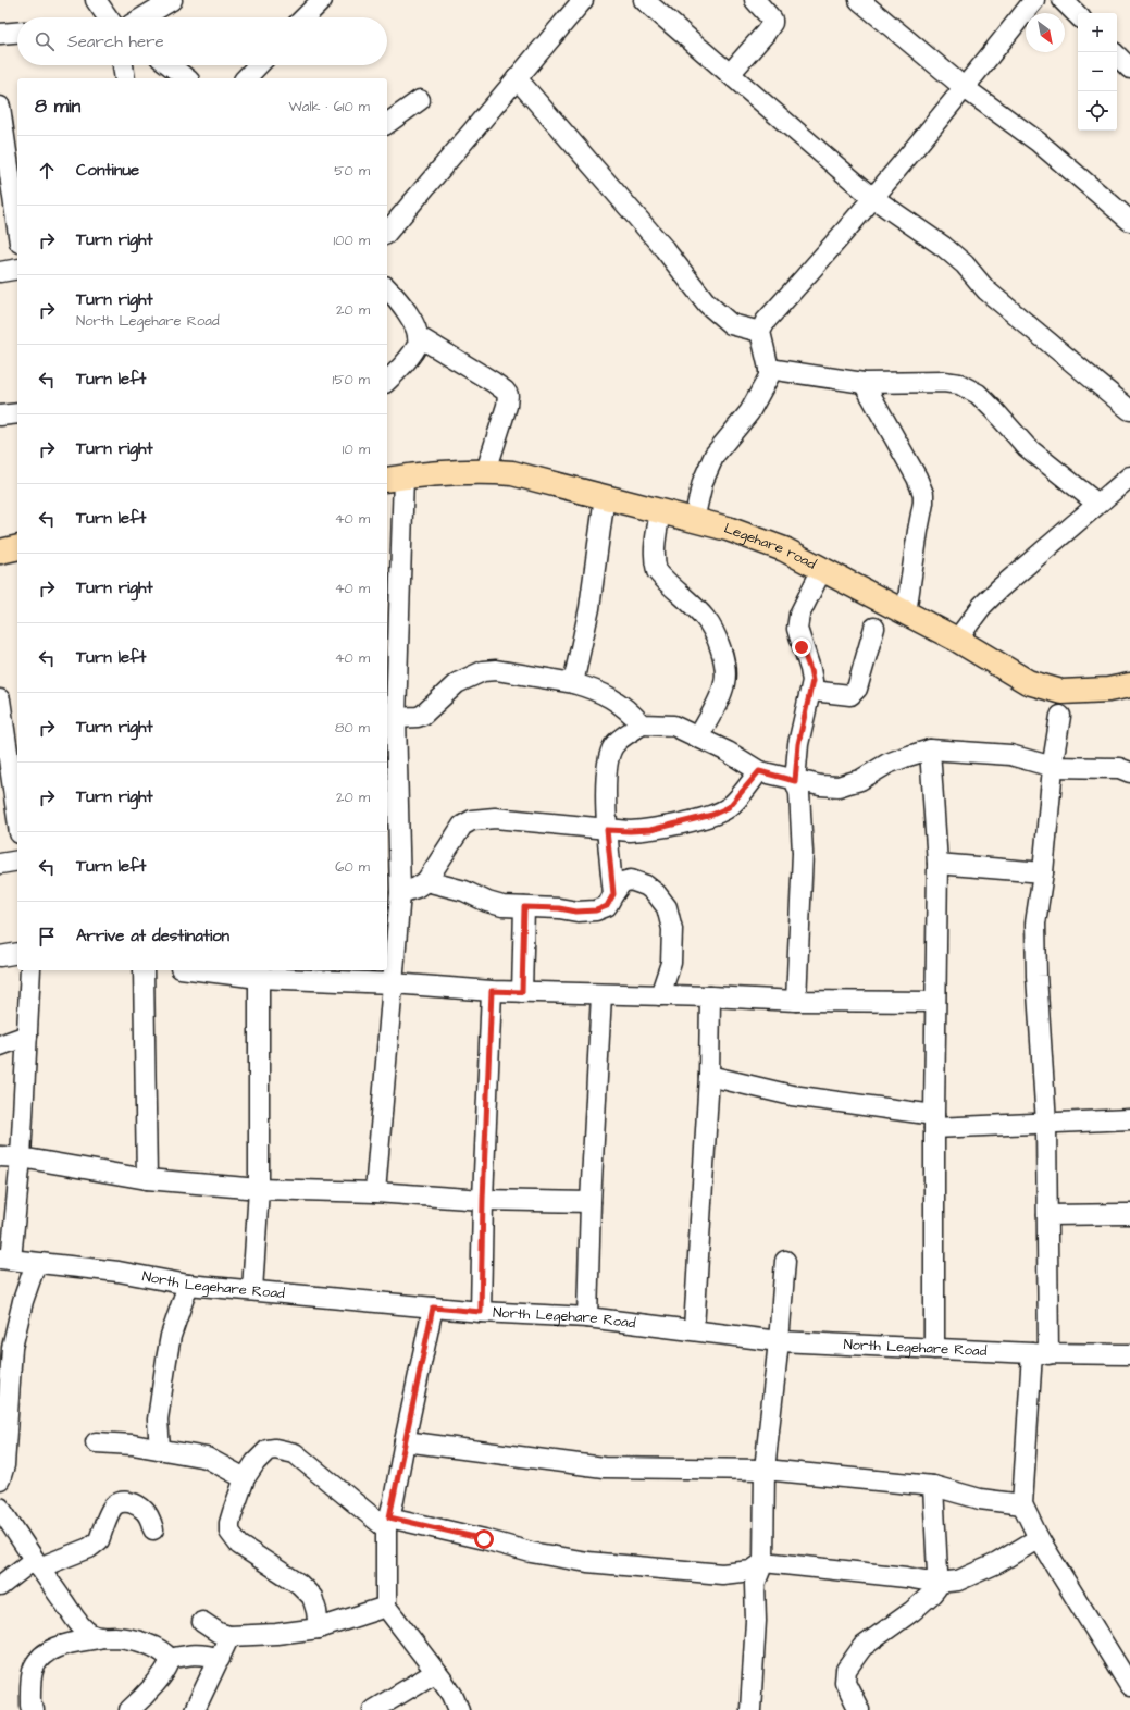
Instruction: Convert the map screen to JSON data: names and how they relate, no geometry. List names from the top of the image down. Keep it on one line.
{"streets":{"main road":["Legehare road"],"street":["North Legehare Road"]},"north":"bottom right","page":{"map_buttons":["+","−"],"search":"Search here","heading":["8 min","Walk · 610 m"],"list":[["Continue","50 m"],["Turn right","100 m"],["Turn right","North Legehare Road","20 m"],["Turn left","150 m"],["Turn right","10 m"],["Turn left","40 m"],["Turn right","40 m"],["Turn left","40 m"],["Turn right","80 m"],["Turn right","20 m"],["Turn left","60 m"],"Arrive at destination"]}}
